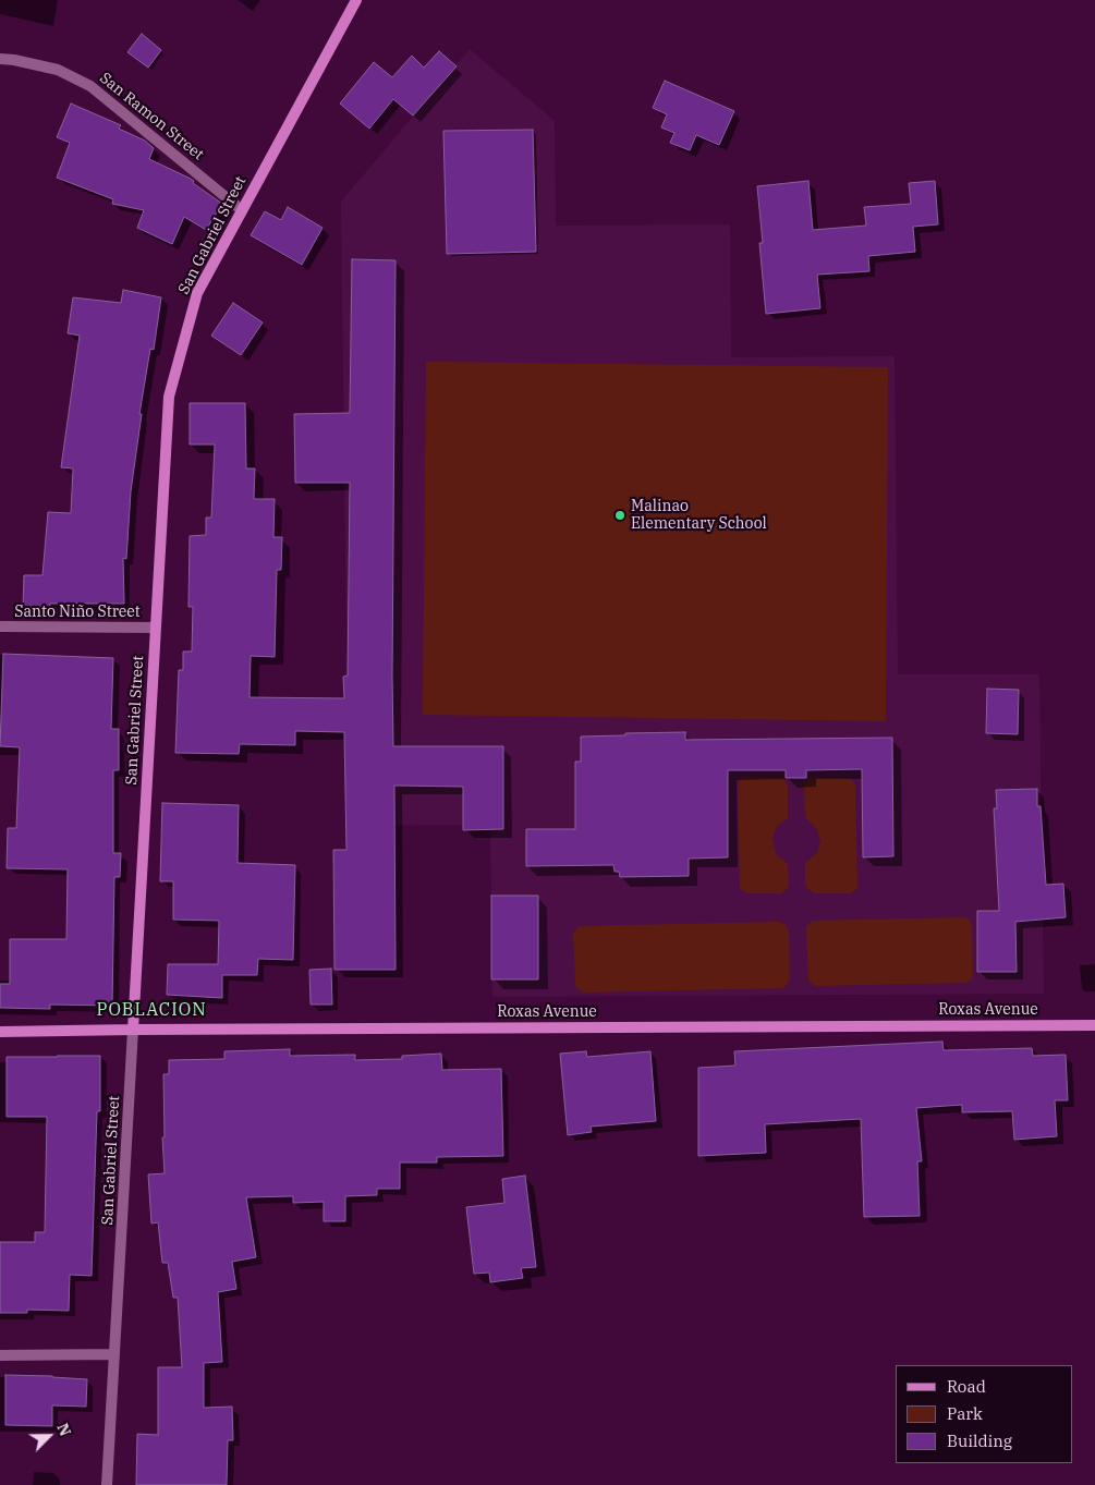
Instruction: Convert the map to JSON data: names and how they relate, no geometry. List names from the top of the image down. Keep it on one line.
{"streets":{"main road":["San Gabriel Street","Roxas Avenue"],"street":["San Ramon Street","Santo Niño Street"]},"crossings":[["San Ramon Street","San Gabriel Street"],["San Gabriel Street","Santo Niño Street"],["San Gabriel Street","Roxas Avenue"]],"districts":["POBLACION"],"places":["Malinao Elementary School"],"legend":["Road","Park","Building"],"north":"top right"}
